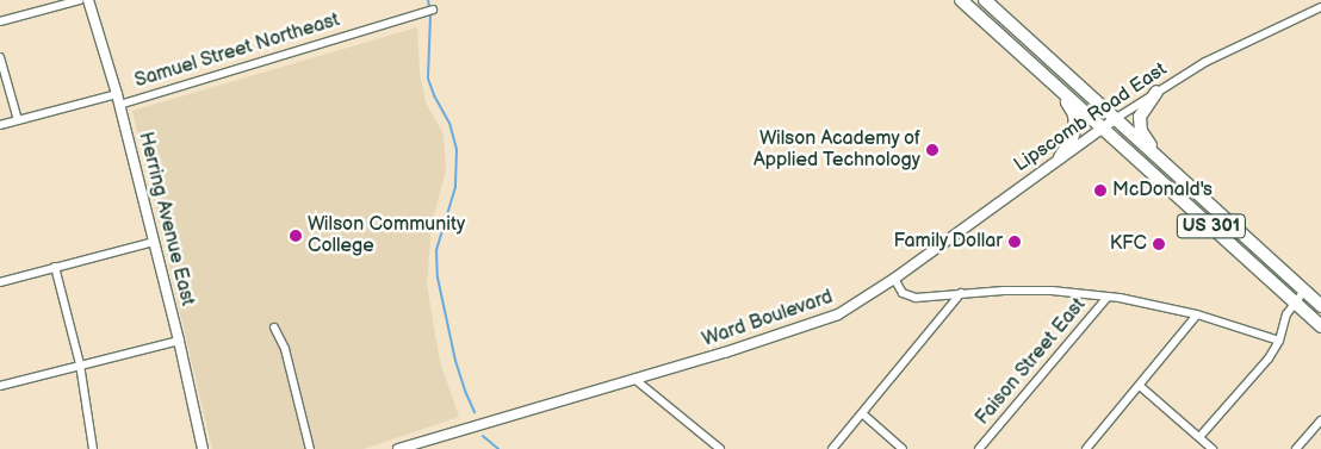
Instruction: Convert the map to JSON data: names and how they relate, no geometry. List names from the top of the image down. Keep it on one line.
{"streets":{"highway":["US 301"],"main road":["Lipscomb Road East","Herring Avenue East","Ward Boulevard"],"street":["Samuel Street Northeast","Faison Street East"]},"crossings":[["Samuel Street Northeast","Herring Avenue East"],["Lipscomb Road East","US 301"],["Lipscomb Road East","Ward Boulevard"]],"places":["Wilson Academy of Applied Technology","McDonald's","Wilson Community College","Family Dollar","KFC"]}
